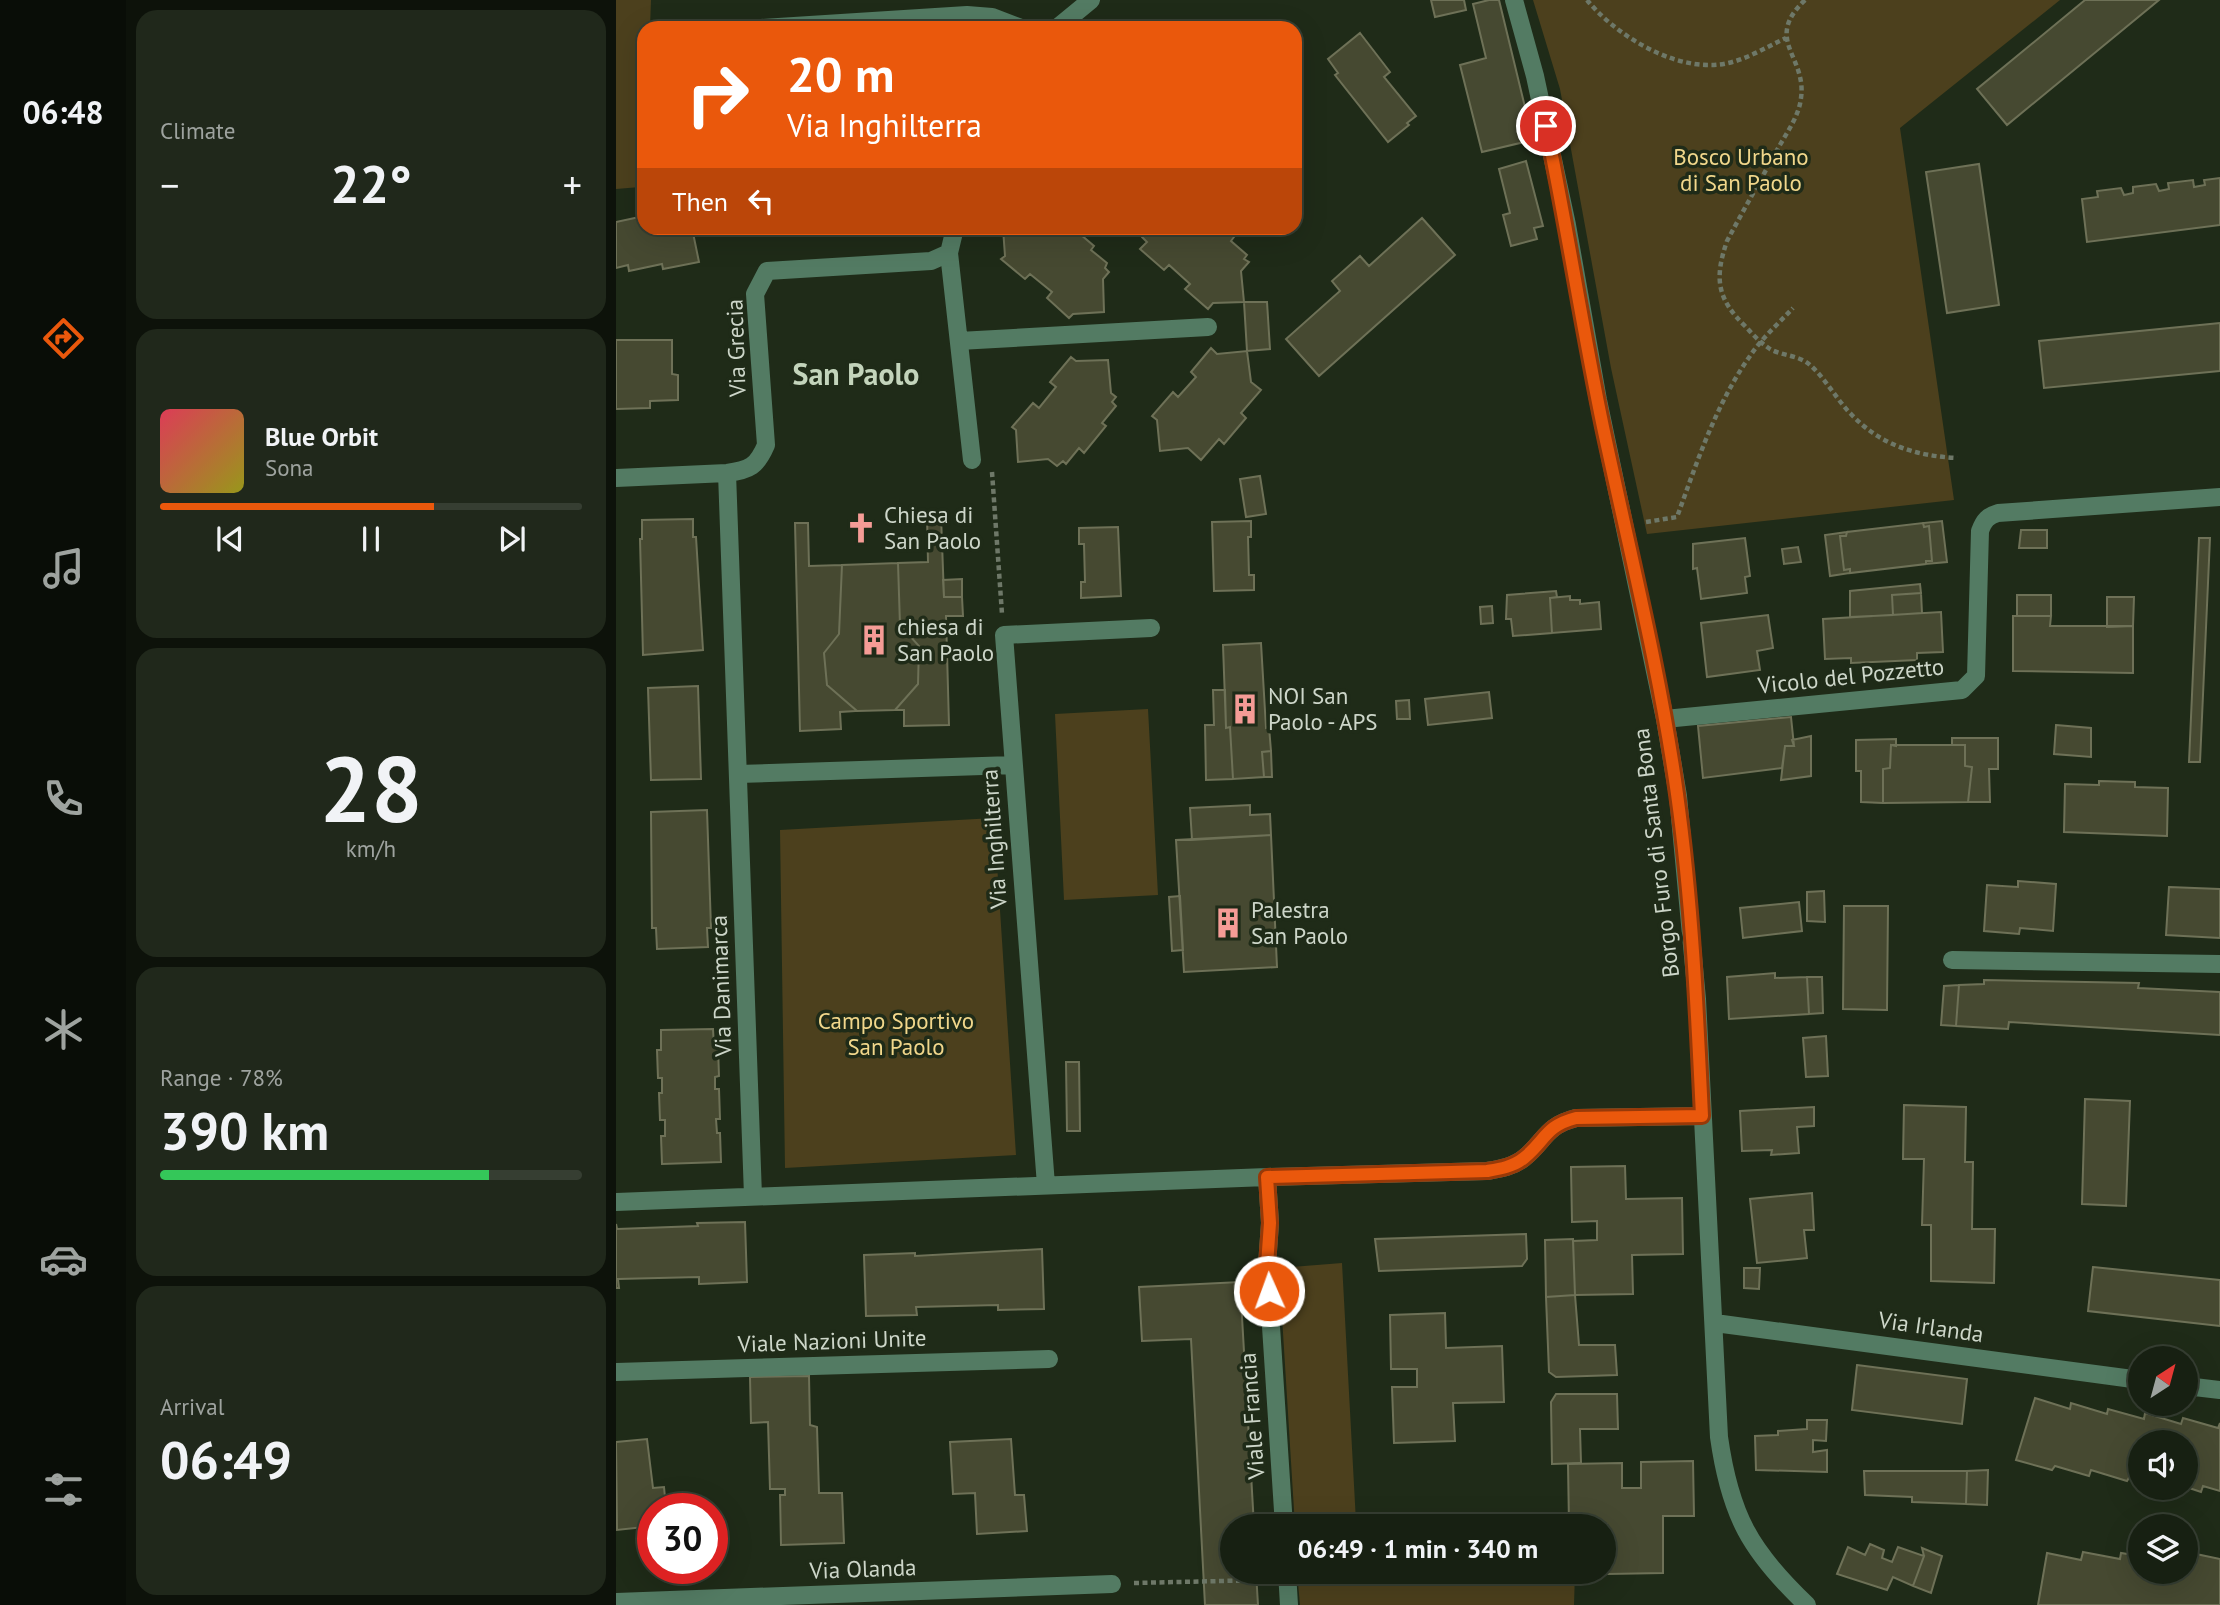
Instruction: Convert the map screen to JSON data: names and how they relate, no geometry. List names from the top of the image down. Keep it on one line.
{"streets":{"street":["Via Grecia","Vicolo del Pozzetto","Via Inghilterra","Borgo Furo di Santa Bona","Via Danimarca","Via Irlanda","Viale Nazioni Unite","Viale Francia","Via Olanda"]},"crossings":[["Via Grecia","Via Danimarca"],["Vicolo del Pozzetto","Borgo Furo di Santa Bona"],["Borgo Furo di Santa Bona","Via Irlanda"]],"districts":["San Paolo"],"parks":["Bosco Urbano di San Paolo","Campo Sportivo San Paolo"],"places":{"church":["Chiesa di San Paolo"],"building":["chiesa di San Paolo","NOI San Paolo - APS","Palestra San Paolo"]},"north":"top right","page":{"tabs":"06:48","tile":["Climate",["28","km/h"],["Range · 78%","390 km"],["Arrival","06:49"]],"turn":["20 m","Via Inghilterra"],"heat":["−","22°","+"],"then":"Then","song":["Blue Orbit","Sona"],"limit":"30","trip":"06:49 · 1 min · 340 m"}}
